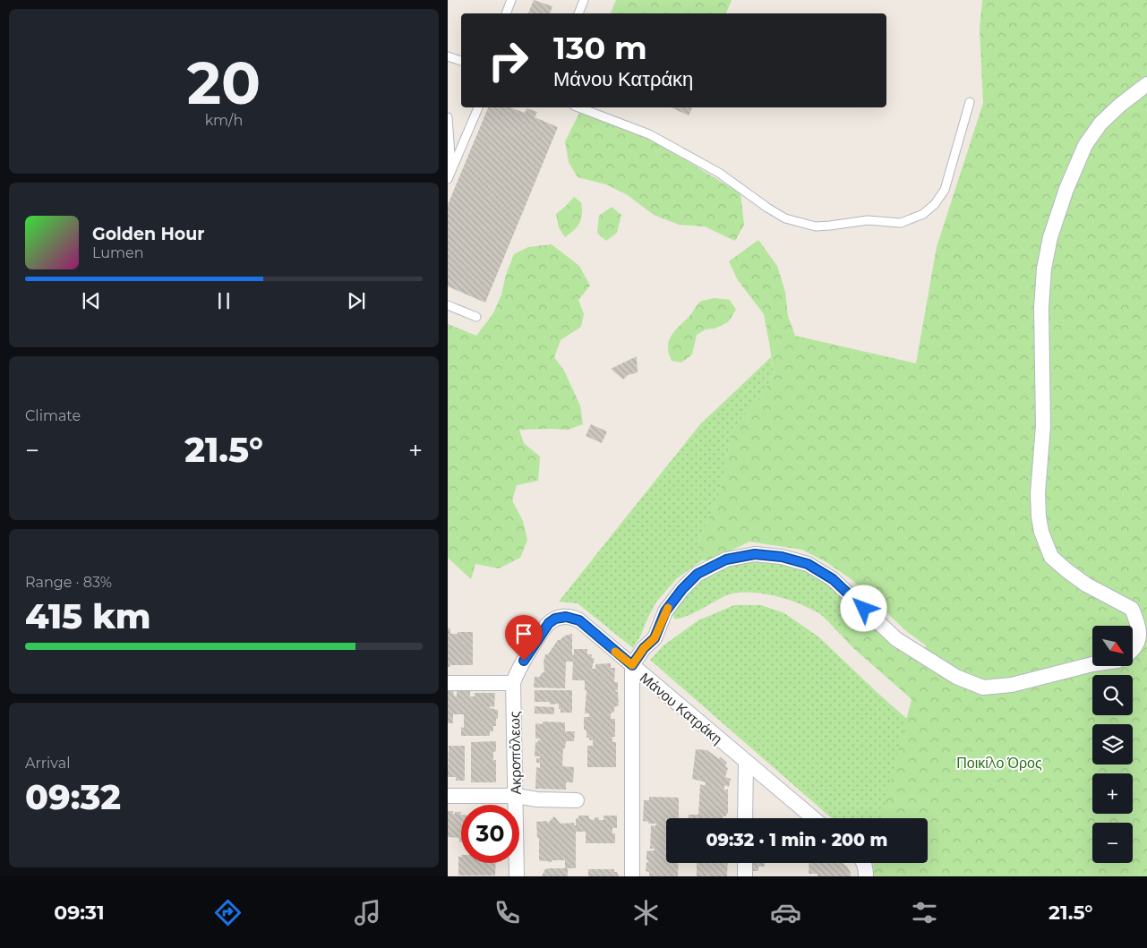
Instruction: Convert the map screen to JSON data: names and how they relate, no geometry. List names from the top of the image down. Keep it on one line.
{"streets":{"street":["Μάνου Κατράκη","Ακροπόλεως"]},"crossings":[["Μάνου Κατράκη","Ακροπόλεως"]],"parks":["Ποικίλο Όρος"],"north":"bottom right","page":{"tile":[["20","km/h"],"Climate",["Range · 83%","415 km"],["Arrival","09:32"]],"turn":["130 m","Μάνου Κατράκη"],"song":["Golden Hour","Lumen"],"heat":["−","21.5°","+"],"map_buttons":["+","−"],"limit":"30","trip":"09:32 · 1 min · 200 m","tabs":["09:31","21.5°"]}}
